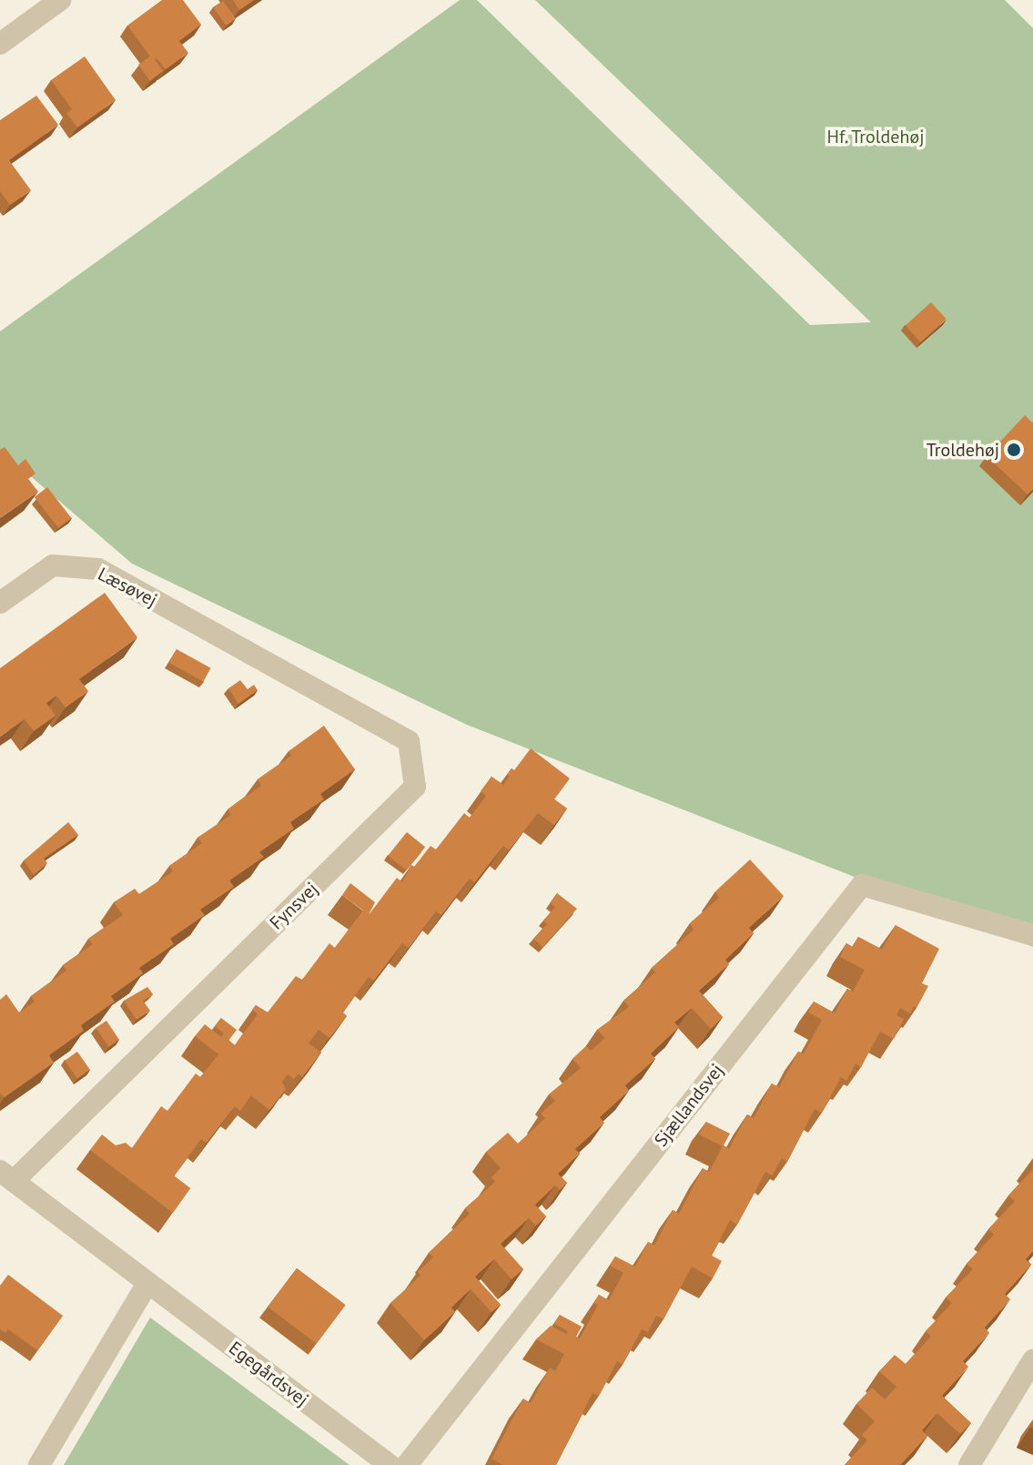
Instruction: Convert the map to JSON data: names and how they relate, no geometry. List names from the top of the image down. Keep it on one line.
{"streets":{"street":["Læsøvej","Fynsvej","Sjællandsvej","Egegårdsvej"]},"crossings":[["Læsøvej","Fynsvej"],["Fynsvej","Egegårdsvej"]],"parks":["Hf. Troldehøj"],"places":["Troldehøj"]}
